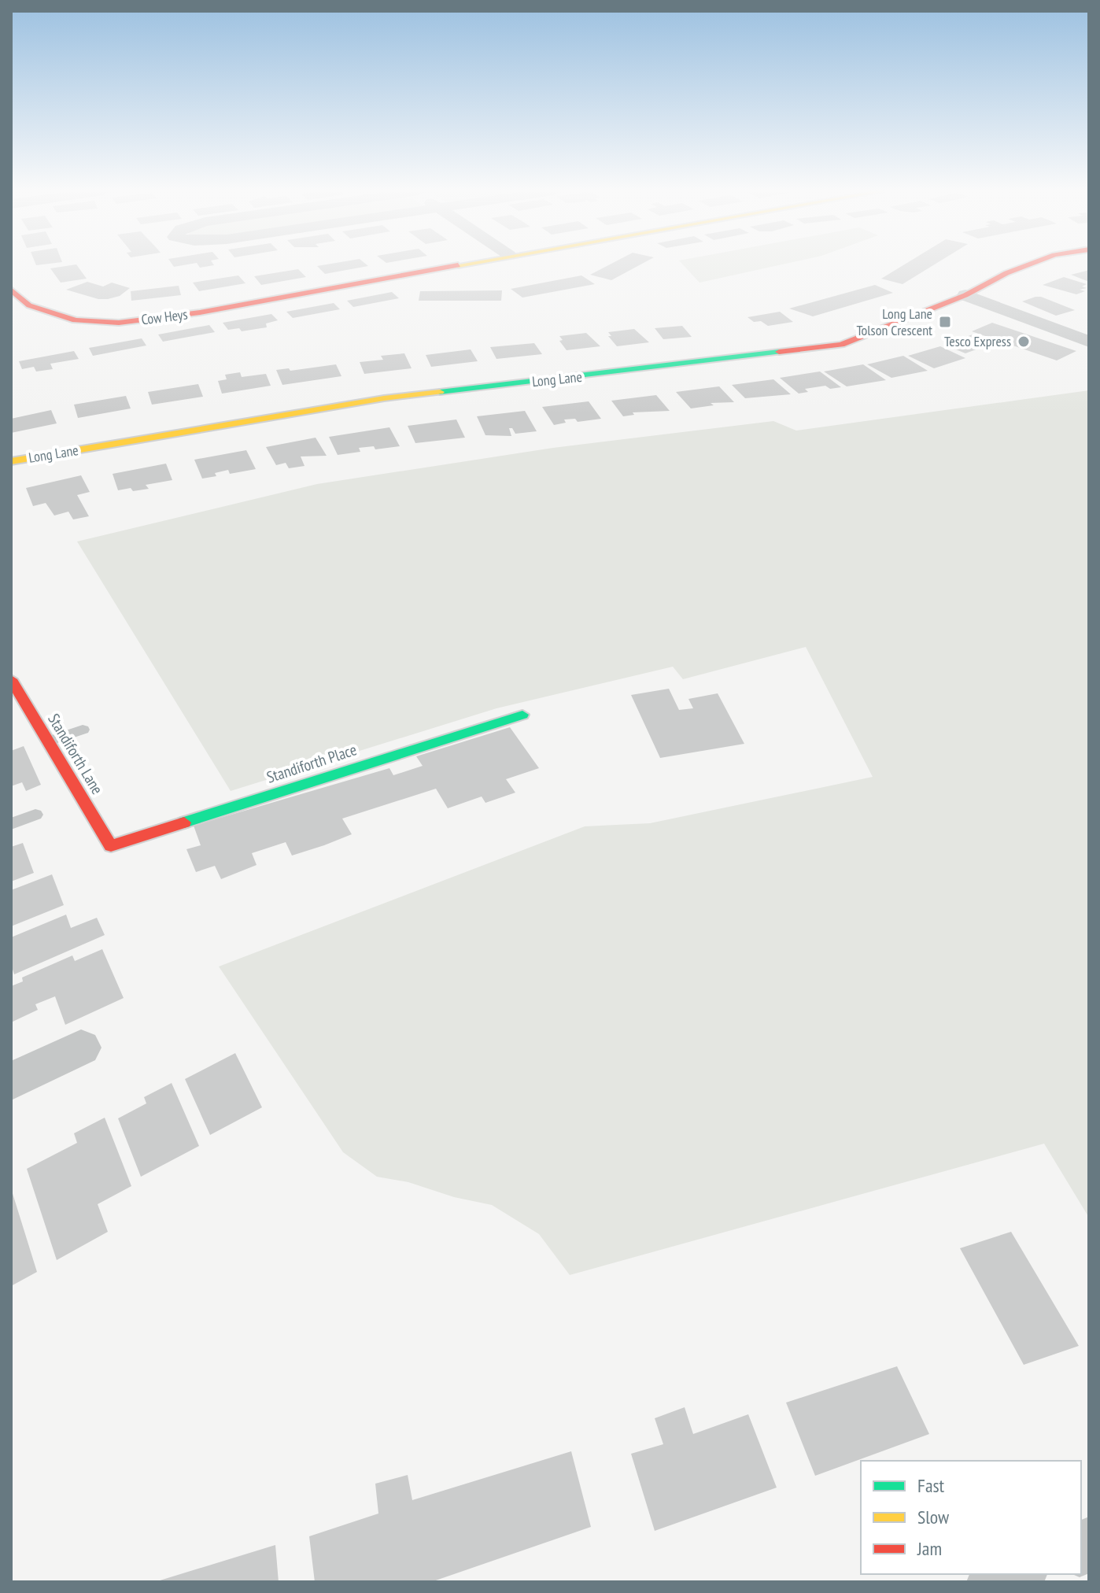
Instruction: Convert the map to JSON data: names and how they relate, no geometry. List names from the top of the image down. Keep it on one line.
{"streets":{"street":["Cow Heys","Long Lane","Standiforth Lane","Standiforth Place"]},"crossings":[["Standiforth Lane","Standiforth Place"]],"places":{"transit":["Long Lane Tolson Crescent"],"other":["Tesco Express"]},"legend":["Fast","Slow","Jam"]}
